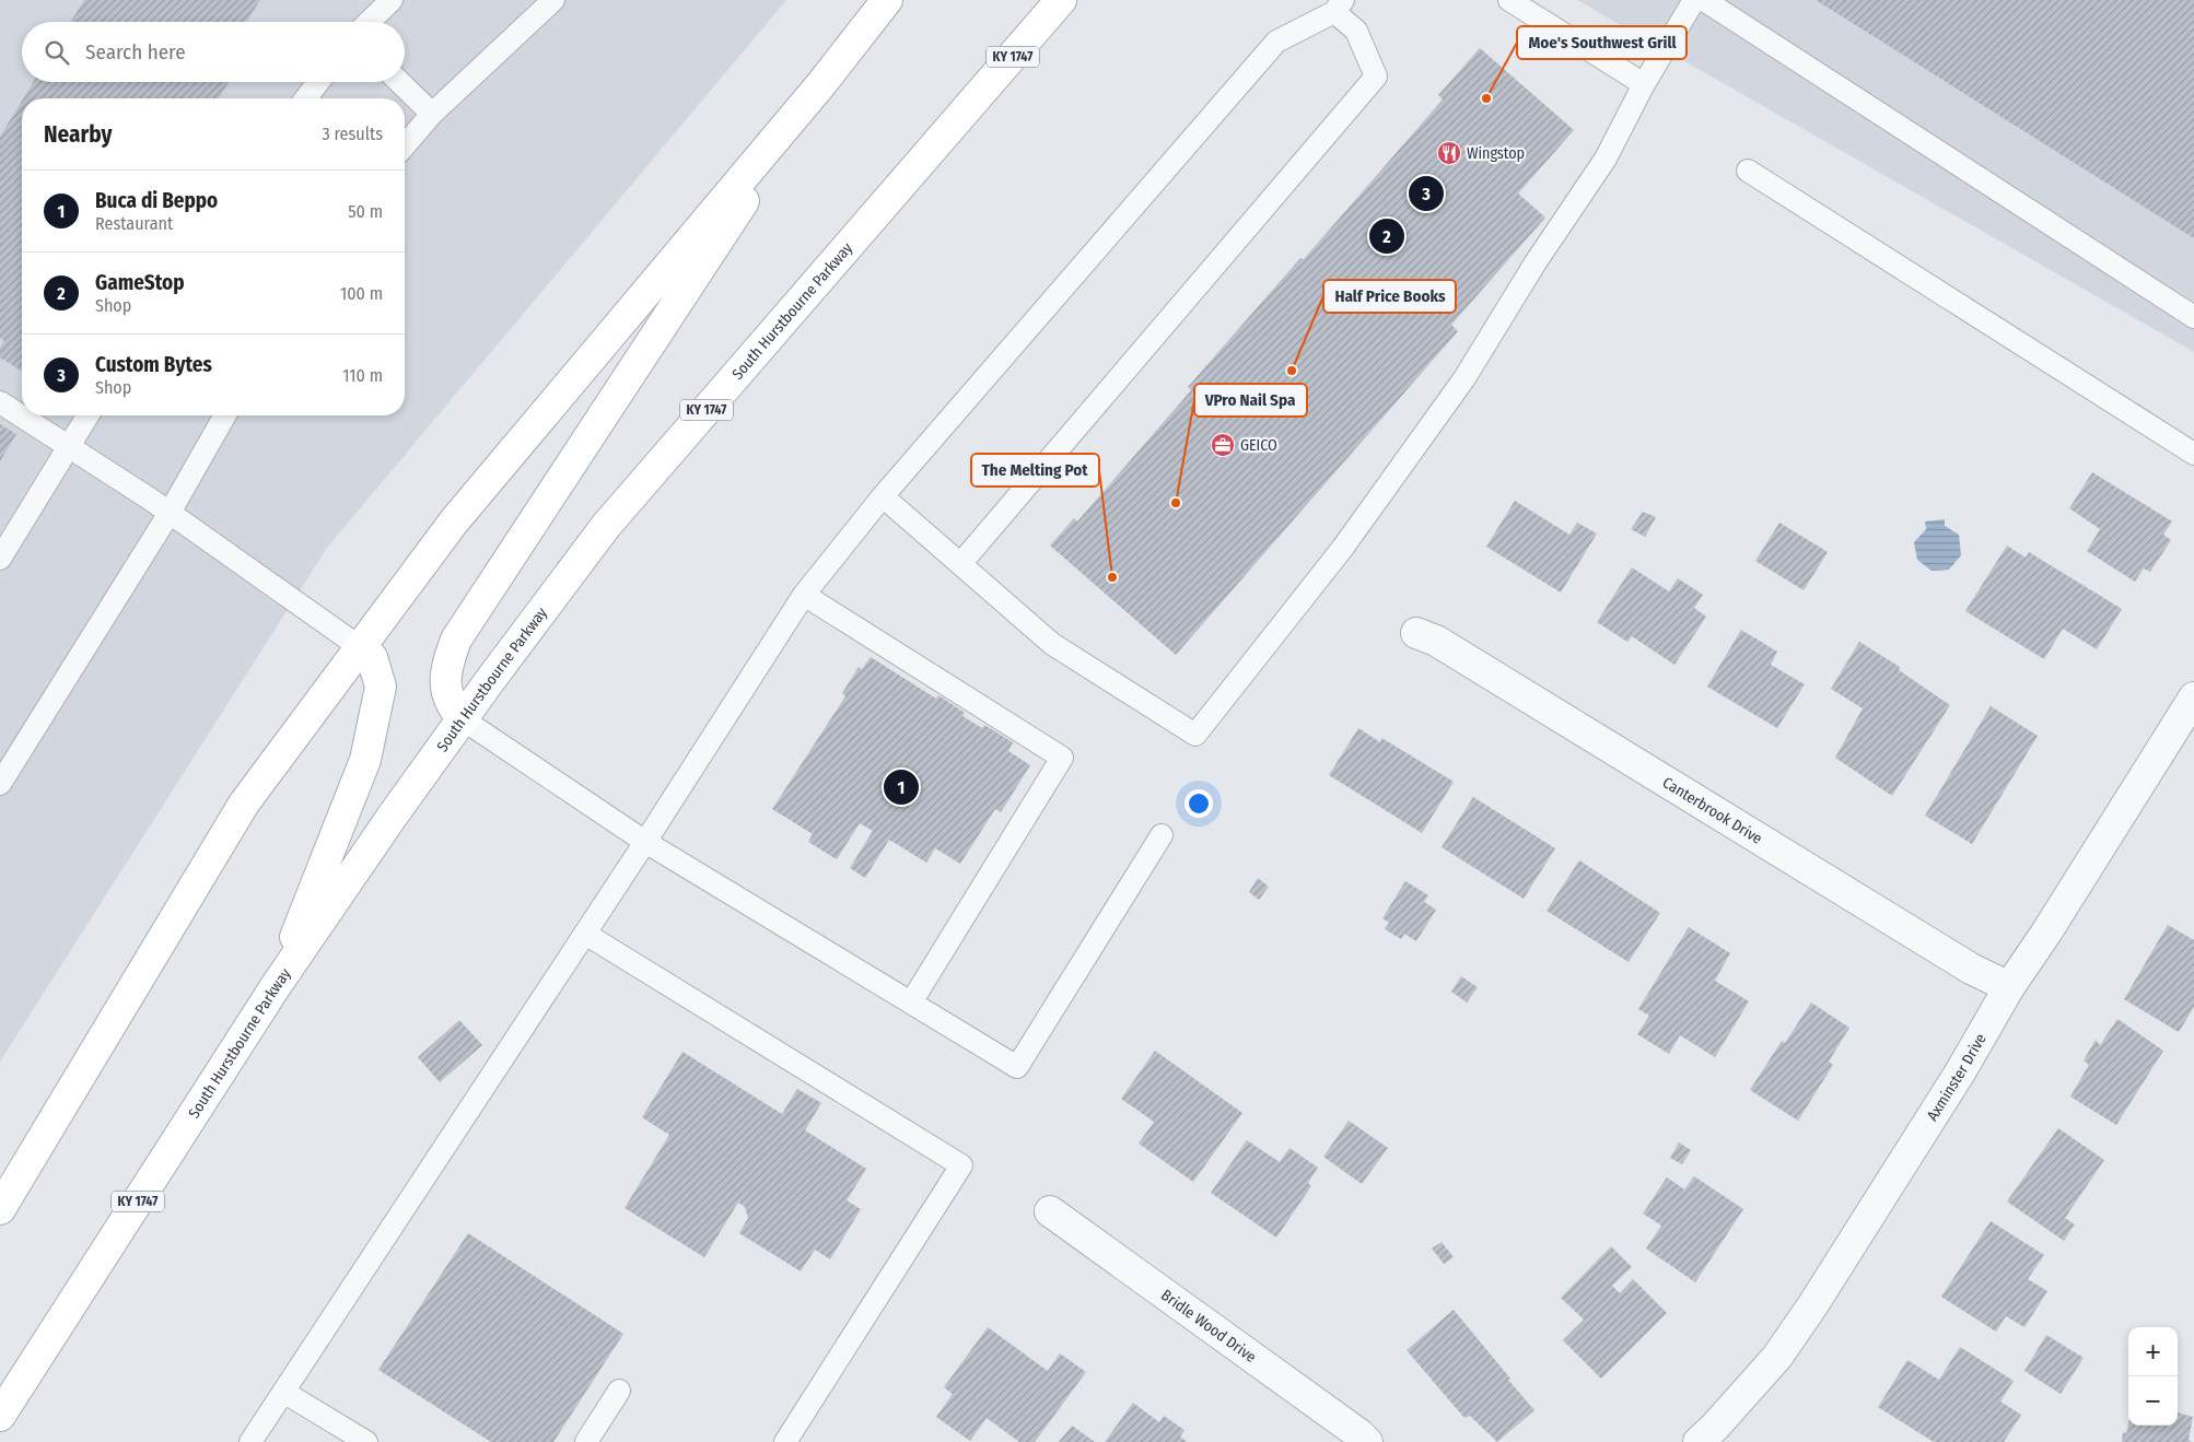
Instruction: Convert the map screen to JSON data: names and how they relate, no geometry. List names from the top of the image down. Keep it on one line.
{"streets":{"main road":["KY 1747","South Hurstbourne Parkway"],"street":["Canterbrook Drive","Axminster Drive","Bridle Wood Drive"]},"crossings":[["Canterbrook Drive","Axminster Drive"]],"places":{"other":["Moe's Southwest Grill","Half Price Books","VPro Nail Spa","The Melting Pot"],"restaurant":["Wingstop"],"office":["GEICO"]},"page":{"search":"Search here","heading":["Nearby","3 results"],"list":[{"mark":"1","name":"Buca di Beppo","note":"Restaurant","value":"50 m"},{"mark":"2","name":"GameStop","note":"Shop","value":"100 m"},{"mark":"3","name":"Custom Bytes","note":"Shop","value":"110 m"}],"pins":["3","2","1"],"map_buttons":["+","−"]}}
